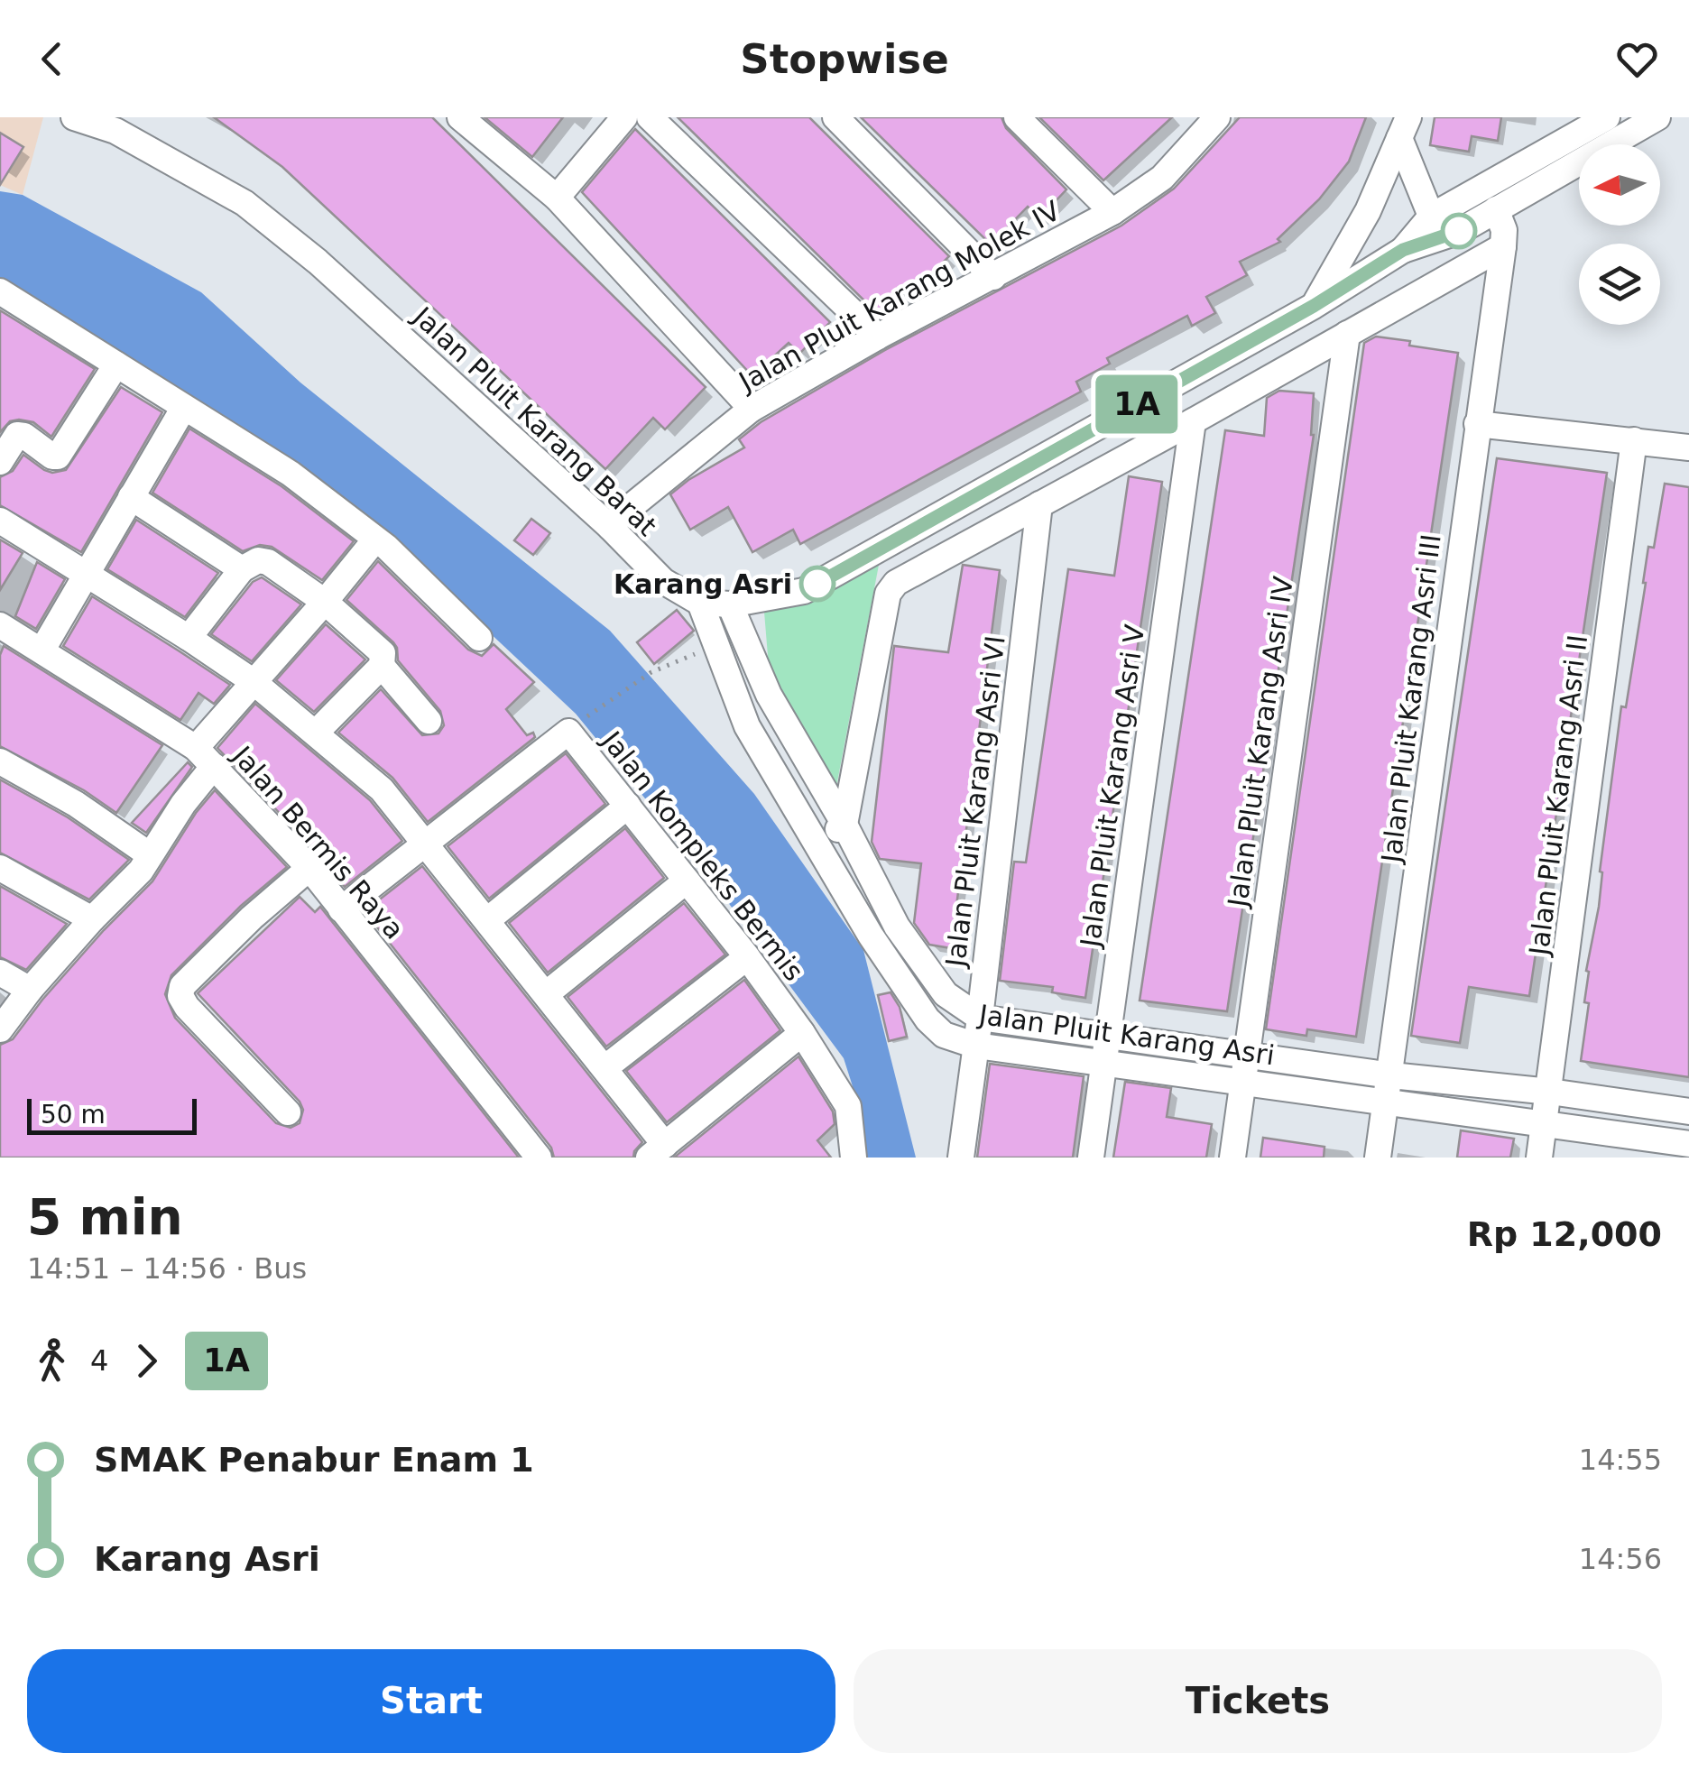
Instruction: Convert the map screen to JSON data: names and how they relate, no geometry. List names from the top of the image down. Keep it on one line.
{"streets":{"street":["Jalan Pluit Karang Molek IV","Jalan Pluit Karang Barat","Jalan Pluit Karang Asri III","Jalan Pluit Karang Asri IV","Jalan Pluit Karang Asri V","Jalan Pluit Karang Asri II","Jalan Pluit Karang Asri VI","Jalan Bermis Raya","Jalan Kompleks Bermis","Jalan Pluit Karang Asri"]},"crossings":[["Jalan Pluit Karang Molek IV","Jalan Pluit Karang Barat"],["Jalan Pluit Karang Barat","Jalan Pluit Karang Asri III"],["Jalan Pluit Karang Barat","Jalan Pluit Karang Asri"],["Jalan Pluit Karang Asri III","Jalan Pluit Karang Asri"],["Jalan Pluit Karang Asri IV","Jalan Pluit Karang Asri"],["Jalan Pluit Karang Asri V","Jalan Pluit Karang Asri"],["Jalan Pluit Karang Asri II","Jalan Pluit Karang Asri"],["Jalan Pluit Karang Asri VI","Jalan Pluit Karang Asri"]],"places":["Karang Asri"],"lines":["bus line 1A"],"scale_bar":"50 m","north":"left","page":{"header":"Stopwise","on_map":"1A","scale":"50 m","heading":["5 min","14:51 – 14:56 · Bus","Rp 12,000"],"legs":["4","1A"],"list":[{"name":"SMAK Penabur Enam 1","value":"14:55"},{"name":"Karang Asri","value":"14:56"}],"buttons":["Start","Tickets"]}}
